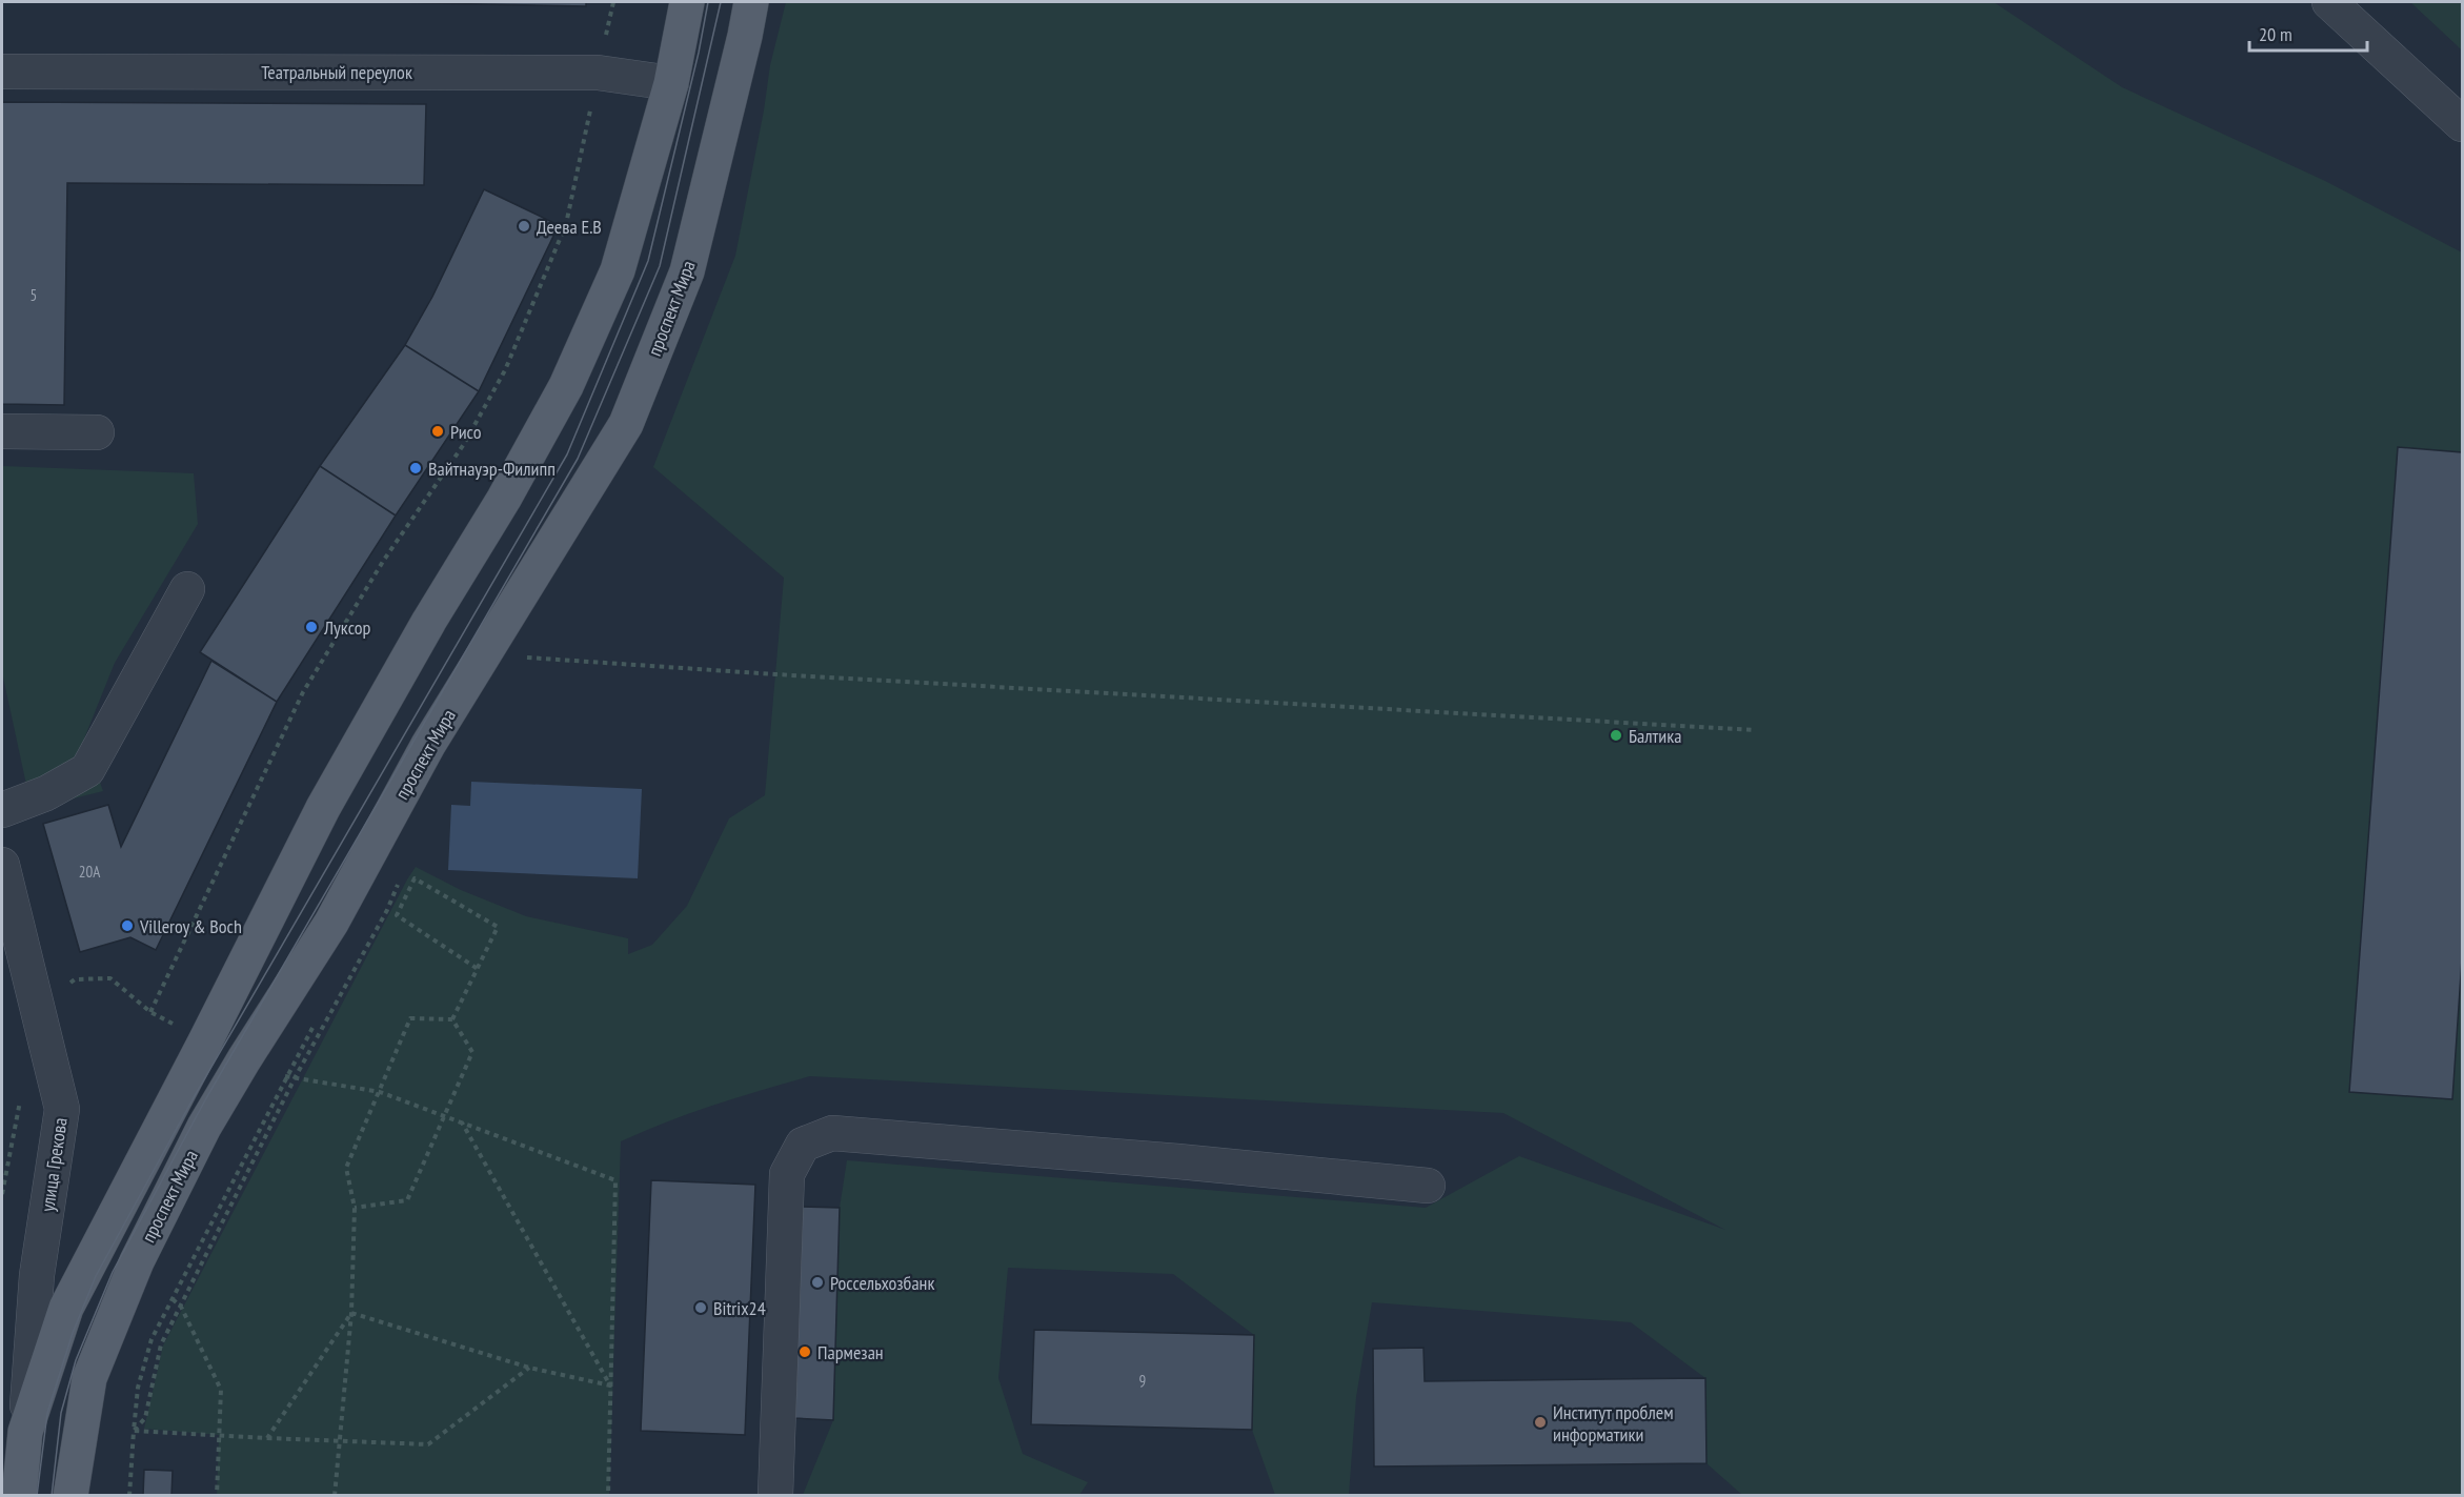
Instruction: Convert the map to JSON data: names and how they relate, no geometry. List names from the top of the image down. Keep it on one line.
{"streets":{"main road":["проспект Мира"],"street":["Театральный переулок","улица Грекова"]},"crossings":[["Театральный переулок","проспект Мира"],["проспект Мира","улица Грекова"]],"places":["Деева Е.В","Рисо","Вайтнауэр-Филипп","Луксор","Балтика","Villeroy & Boch","Россельхозбанк","Bitrix24","Пармезан","Институт проблем информатики"],"house_numbers":["5","20А","9"],"scale_bar":"20 m"}
